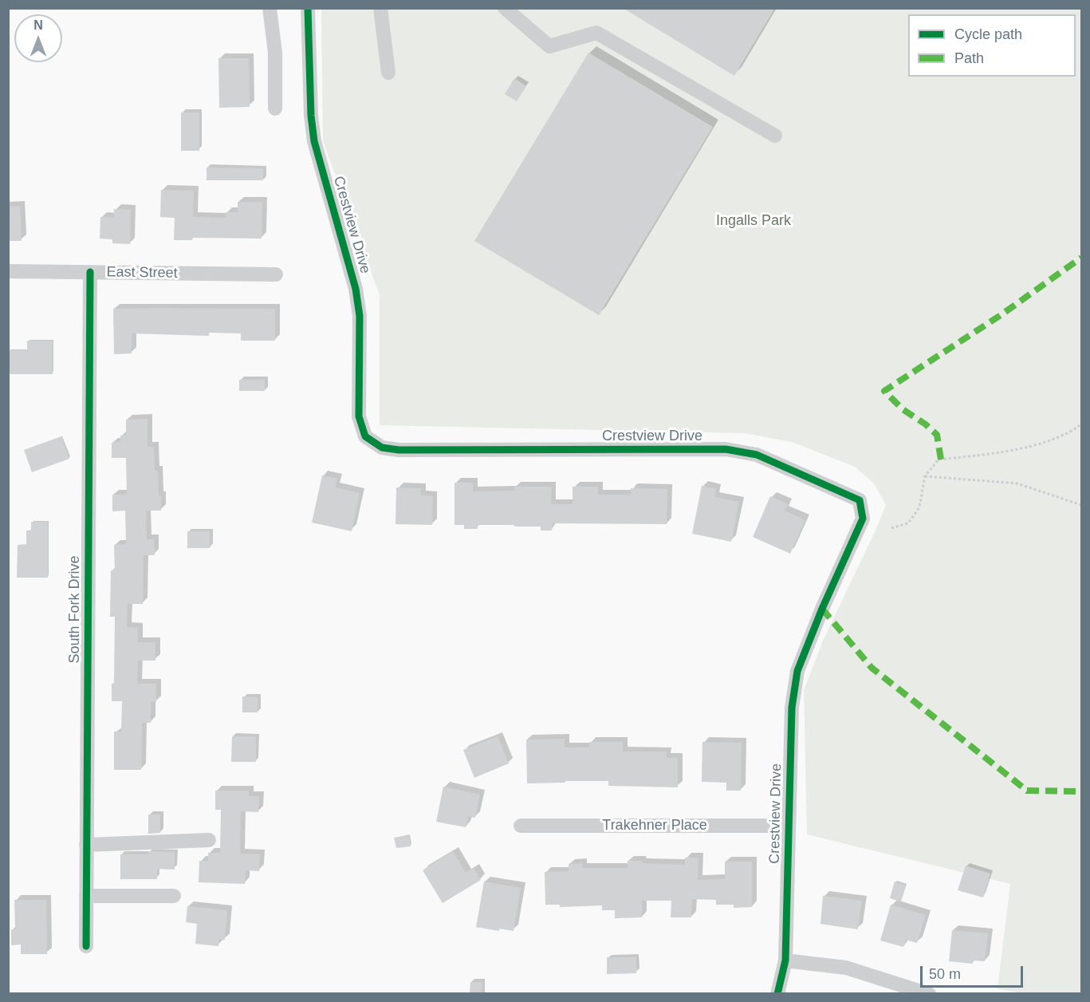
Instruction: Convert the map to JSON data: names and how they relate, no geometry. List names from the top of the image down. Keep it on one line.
{"streets":{"street":["Crestview Drive","East Street","South Fork Drive","Trakehner Place"]},"crossings":[["Crestview Drive","Trakehner Place"],["East Street","South Fork Drive"]],"parks":["Ingalls Park"],"legend":["Cycle path","Path"],"scale_bar":"50 m","north":"top"}
